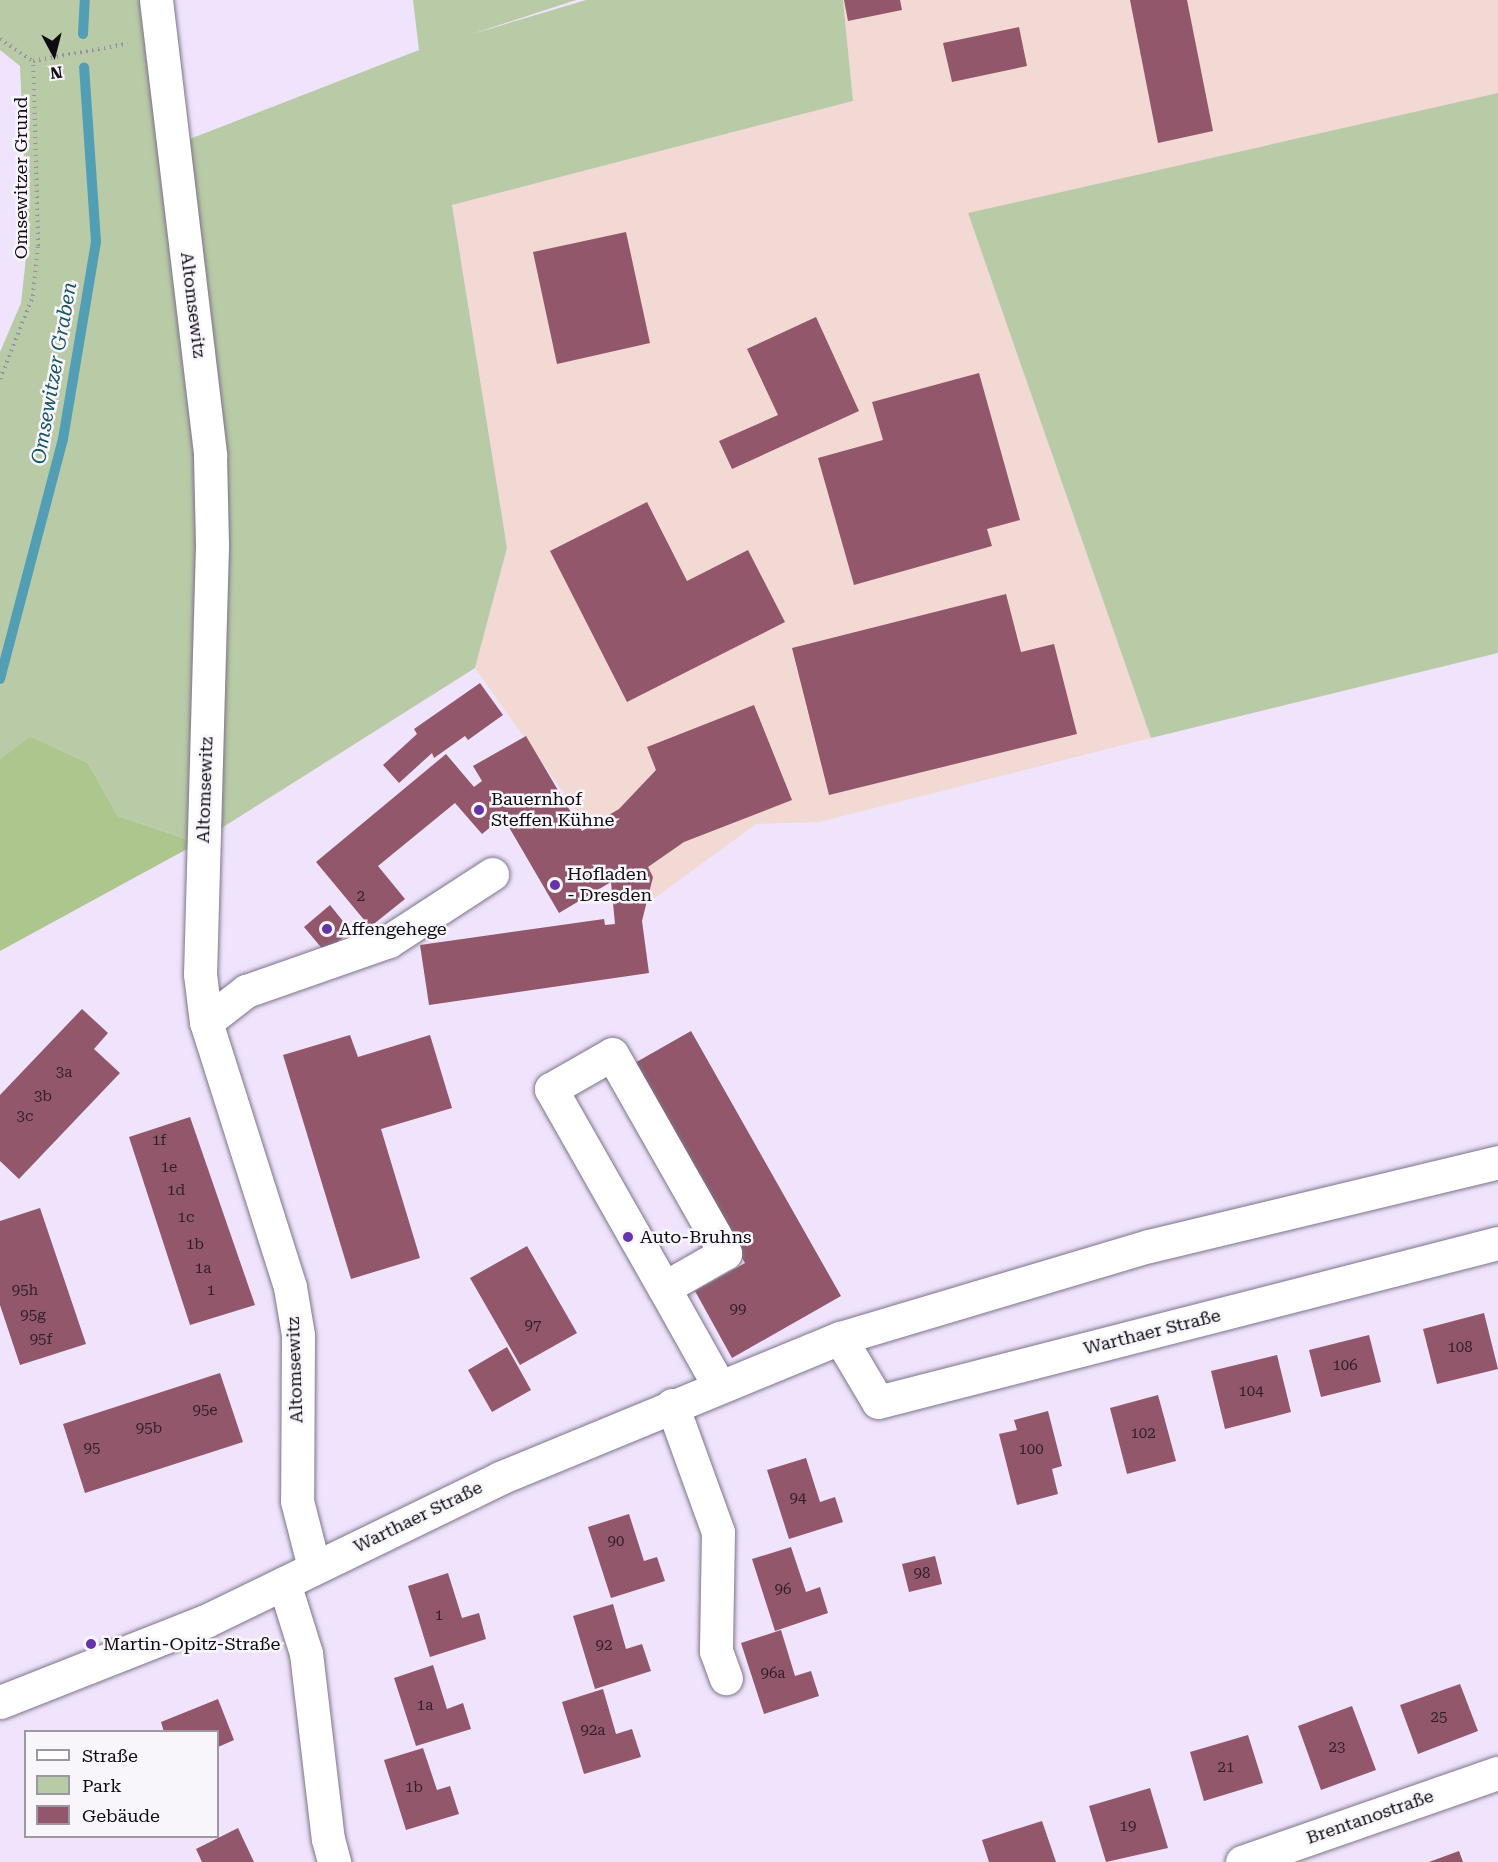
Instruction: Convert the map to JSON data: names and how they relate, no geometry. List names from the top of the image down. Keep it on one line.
{"streets":{"street":["Altomsewitz","Warthaer Straße","Brentanostraße"],"path":["Omsewitzer Grund"]},"crossings":[["Altomsewitz","Warthaer Straße"]],"water":["Omsewitzer Graben"],"places":["Bauernhof Steffen Kühne","Hofladen - Dresden","Affengehege","Auto-Bruhns","Martin-Opitz-Straße"],"house_numbers":["2","3a","3b","3c","1f","1e","1d","1c","1b","1a","95h","1","99","95g","97","95f","108","106","104","95e","95b","102","95","100","94","90","98","96","1","92","96a","1a","25","92a","23","21","1b","19"],"legend":["Straße","Park","Gebäude"],"north":"bottom"}
